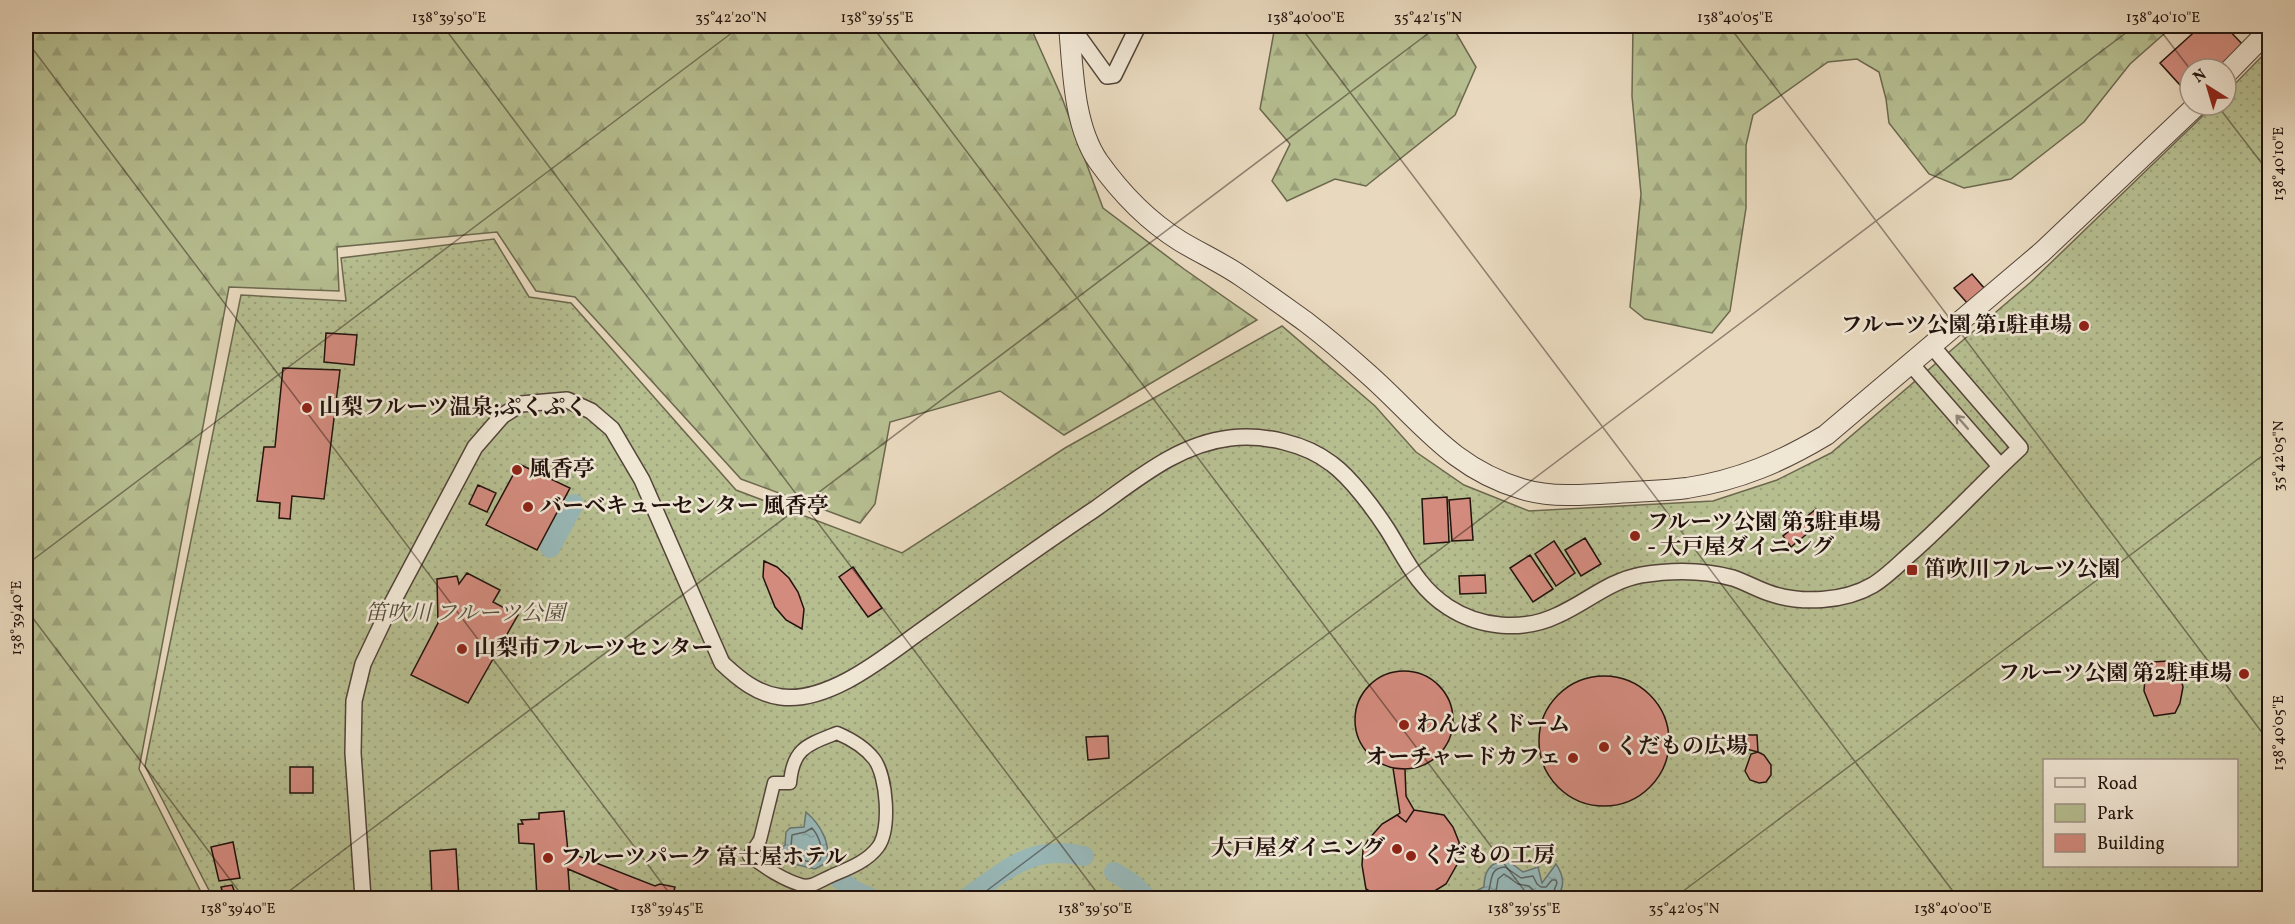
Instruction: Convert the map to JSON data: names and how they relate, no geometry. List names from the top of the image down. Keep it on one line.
{"parks":["笛吹川 フルーツ公園"],"places":{"other":["フルーツ公園 第1駐車場","山梨フルーツ温泉;ぷくぷく","風香亭","バーベキューセンター 風香亭","フルーツ公園 第3駐車場 - 大戸屋ダイニング","山梨市フルーツセンター","フルーツ公園 第2駐車場","わんぱくドーム","くだもの広場","オーチャードカフェ","大戸屋ダイニング","くだもの工房","フルーツパーク 富士屋ホテル"],"transit":["笛吹川フルーツ公園"]},"legend":["Road","Park","Building"],"north":"top left","coordinates":["138°39'50\"E","35°42'20\"N","138°39'55\"E","138°40'00\"E","35°42'15\"N","138°40'05\"E","138°40'10\"E","35°42'05\"N","138°39'40\"E","138°39'45\"E"]}
